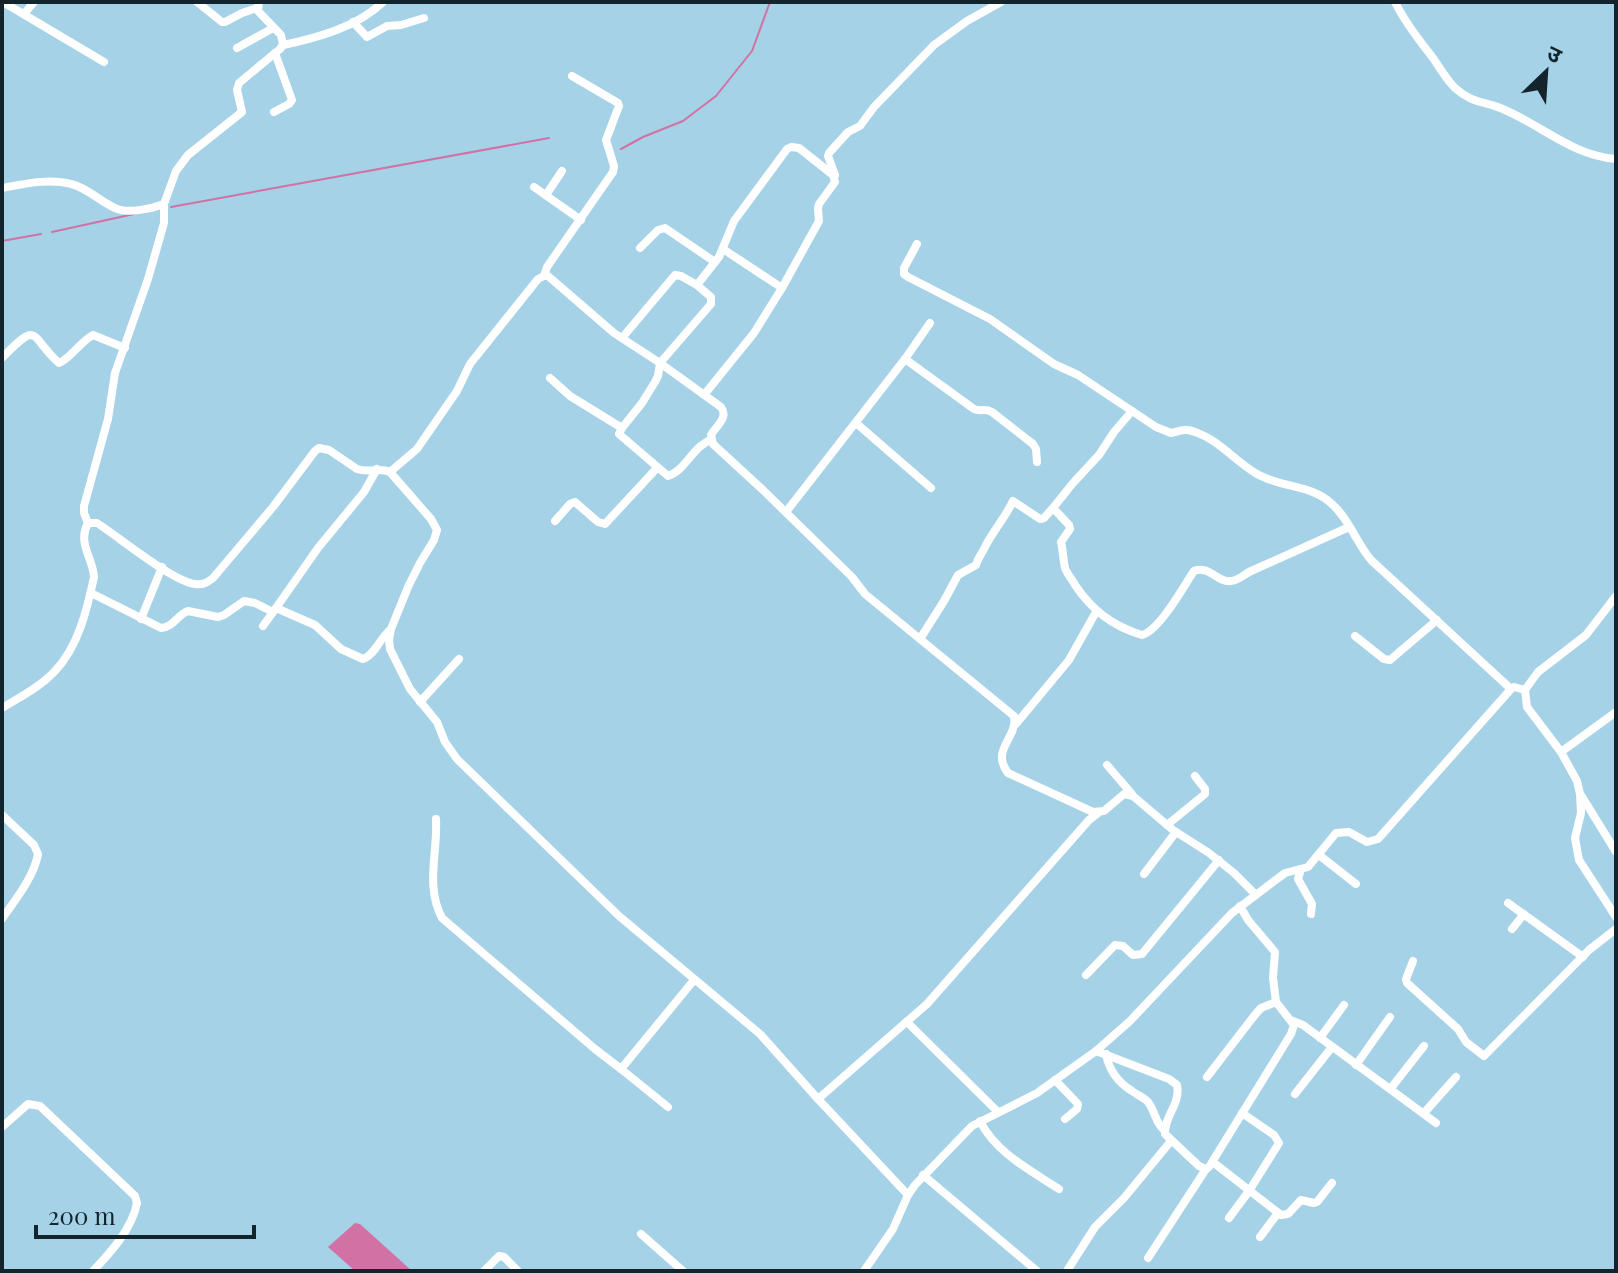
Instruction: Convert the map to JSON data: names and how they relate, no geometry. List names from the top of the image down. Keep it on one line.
{"scale_bar":"200 m","north":"top right"}
